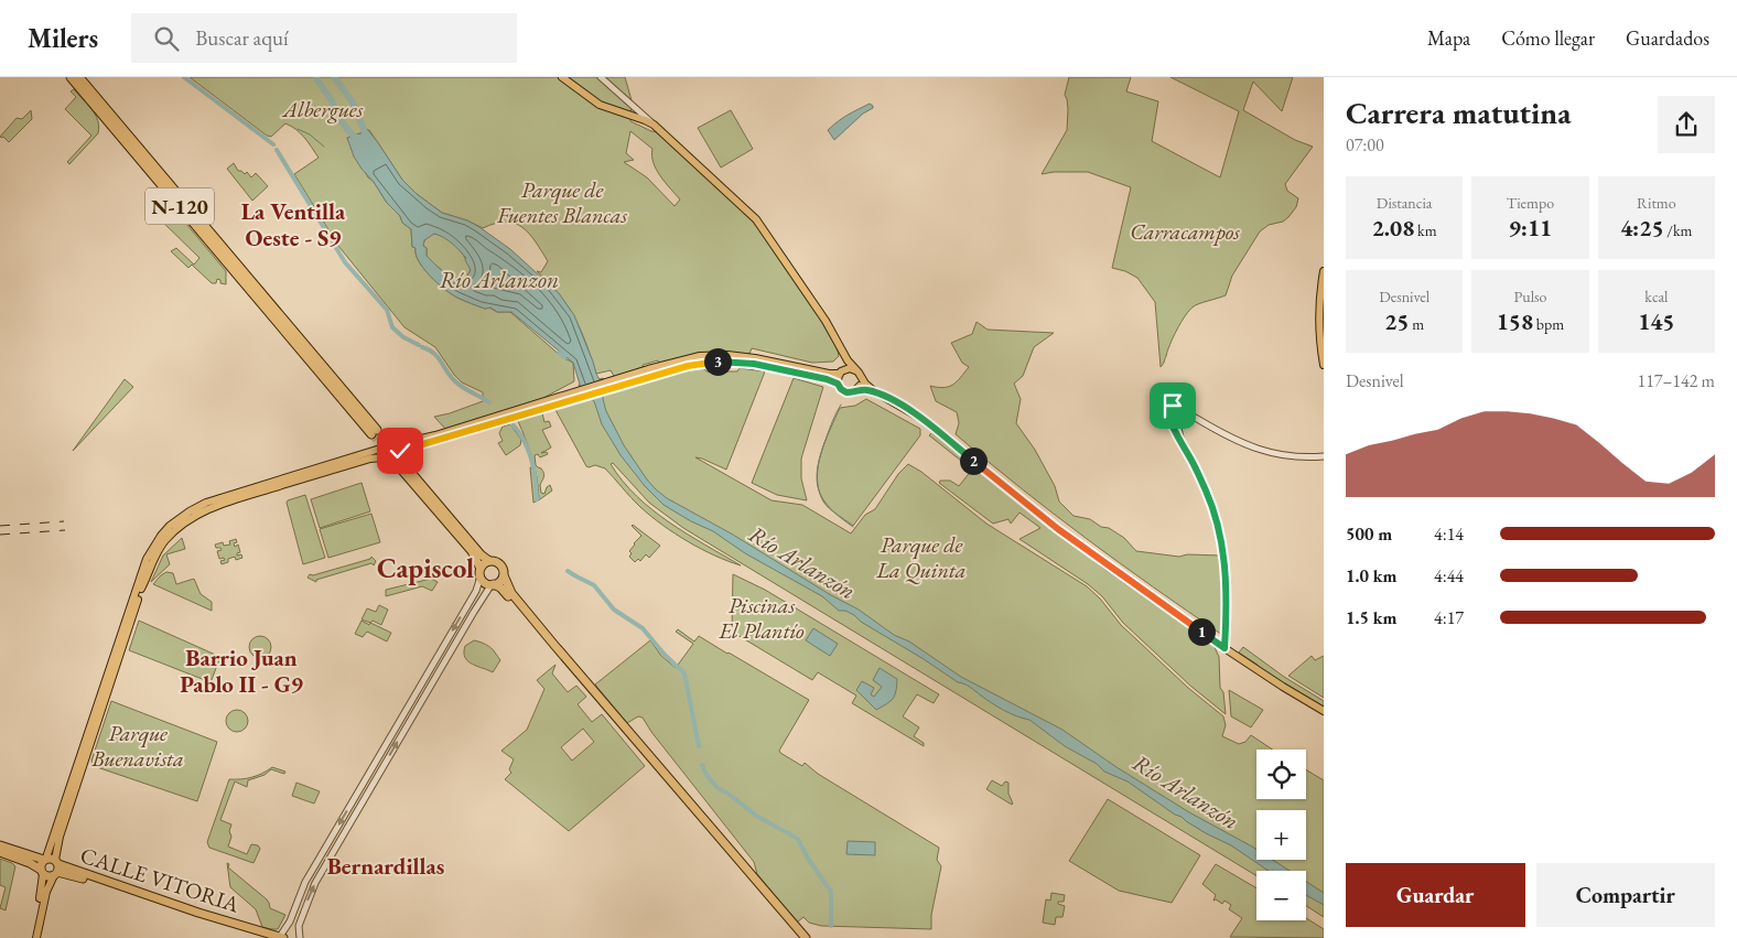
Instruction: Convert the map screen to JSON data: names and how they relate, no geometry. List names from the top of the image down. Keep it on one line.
{"streets":{"highway":["N-120","CALLE VITORIA"]},"districts":["La Ventilla Oeste - S9","Capiscol","Barrio Juan Pablo II - G9","Bernardillas"],"water":["Río Arlanzon","Río Arlanzón"],"parks":["Albergues","Parque de Fuentes Blancas","Carracampos","Parque de La Quinta","Piscinas El Plantío","Parque Buenavista"],"page":{"header":"Milers","search":"Buscar aquí","nav":["Mapa","Cómo llegar","Guardados"],"heading":["Carrera matutina","07:00"],"stats":[["Distancia","2.08 km"],["Tiempo","9:11"],["Ritmo","4:25 /km"],["Desnivel","25 m"],["Pulso","158 bpm"],["kcal","145"]],"pins":["3","2","1"],"chart":["Desnivel","117–142 m"],"list":[{"name":"500 m","note":"4:14"},{"name":"1.0 km","note":"4:44"},{"name":"1.5 km","note":"4:17"}],"map_buttons":["+","−"],"buttons":["Guardar","Compartir"]}}
